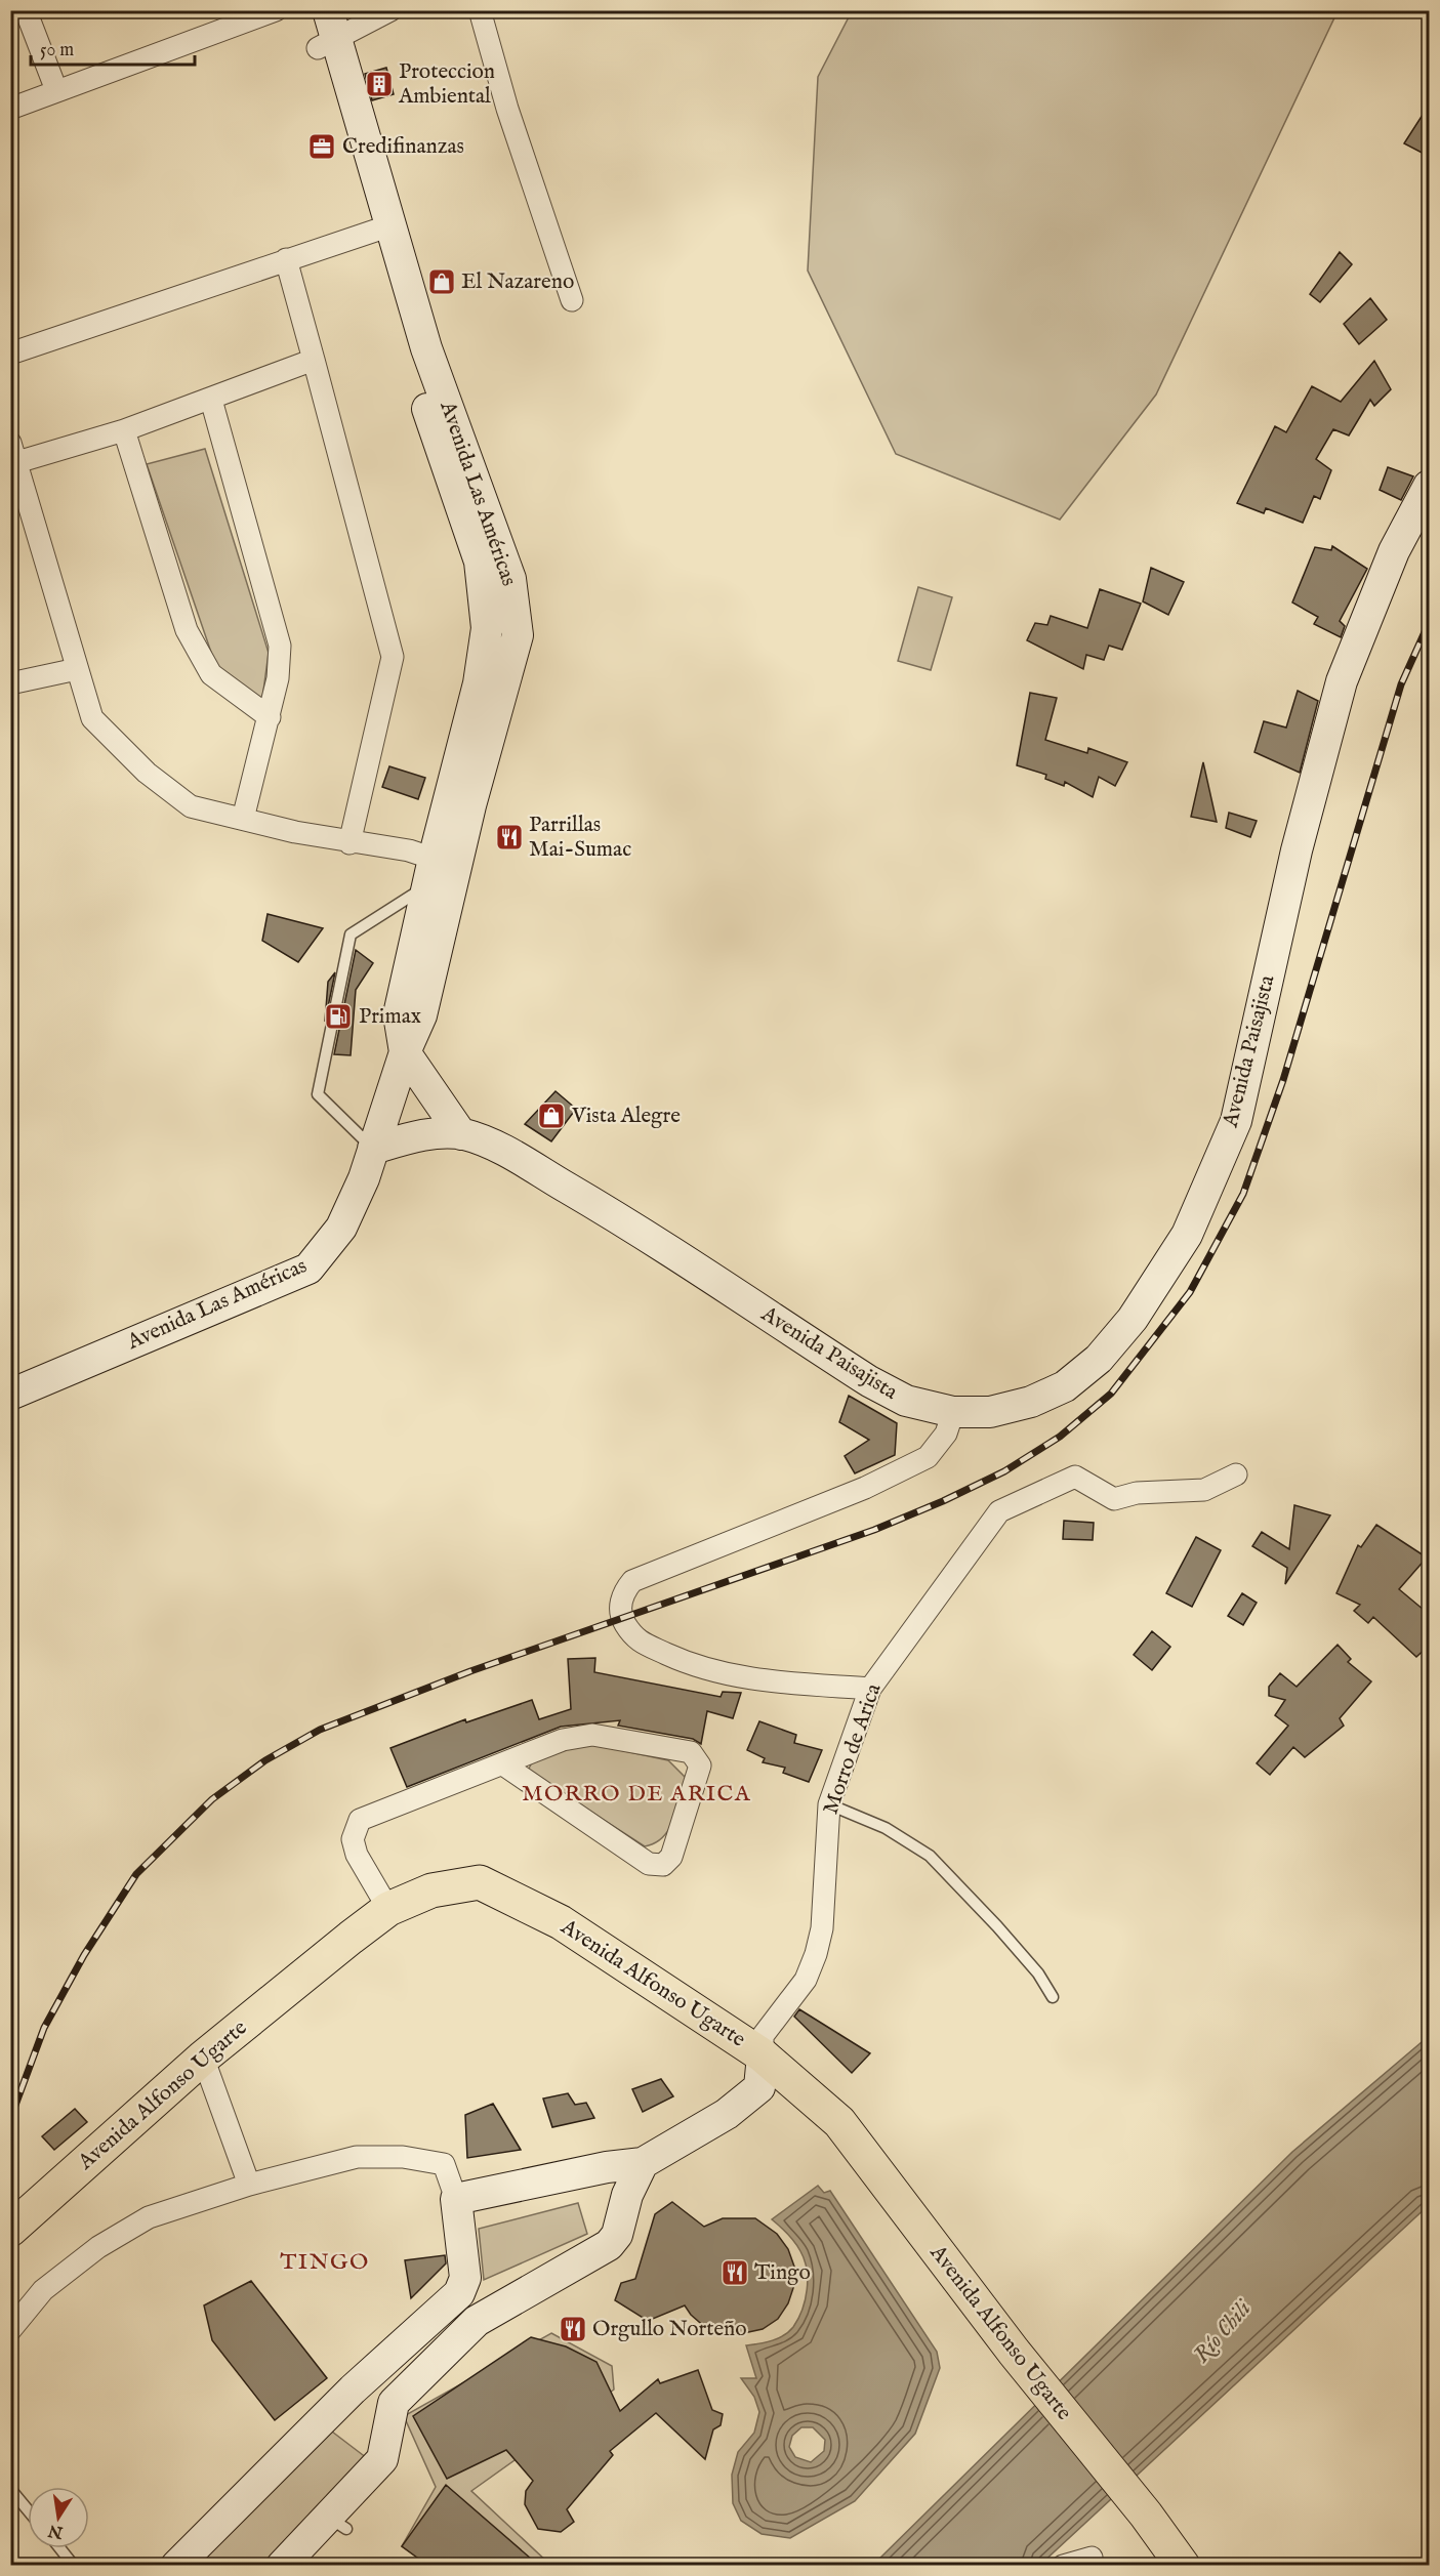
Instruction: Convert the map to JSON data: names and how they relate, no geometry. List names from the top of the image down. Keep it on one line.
{"streets":{"main road":["Avenida Las Américas","Avenida Paisajista","Avenida Alfonso Ugarte"],"street":["Morro de Arica"]},"crossings":[["Avenida Las Américas","Avenida Paisajista"],["Morro de Arica","Avenida Alfonso Ugarte"]],"districts":["MORRO DE ARICA","TINGO"],"water":["Río Chili"],"places":{"building":["Proteccion Ambiental"],"office":["Credifinanzas"],"shop":["El Nazareno","Vista Alegre"],"restaurant":["Parrillas Mai-Sumac","Tingo","Orgullo Norteño"],"fuel station":["Primax"]},"scale_bar":"50 m","north":"bottom"}
